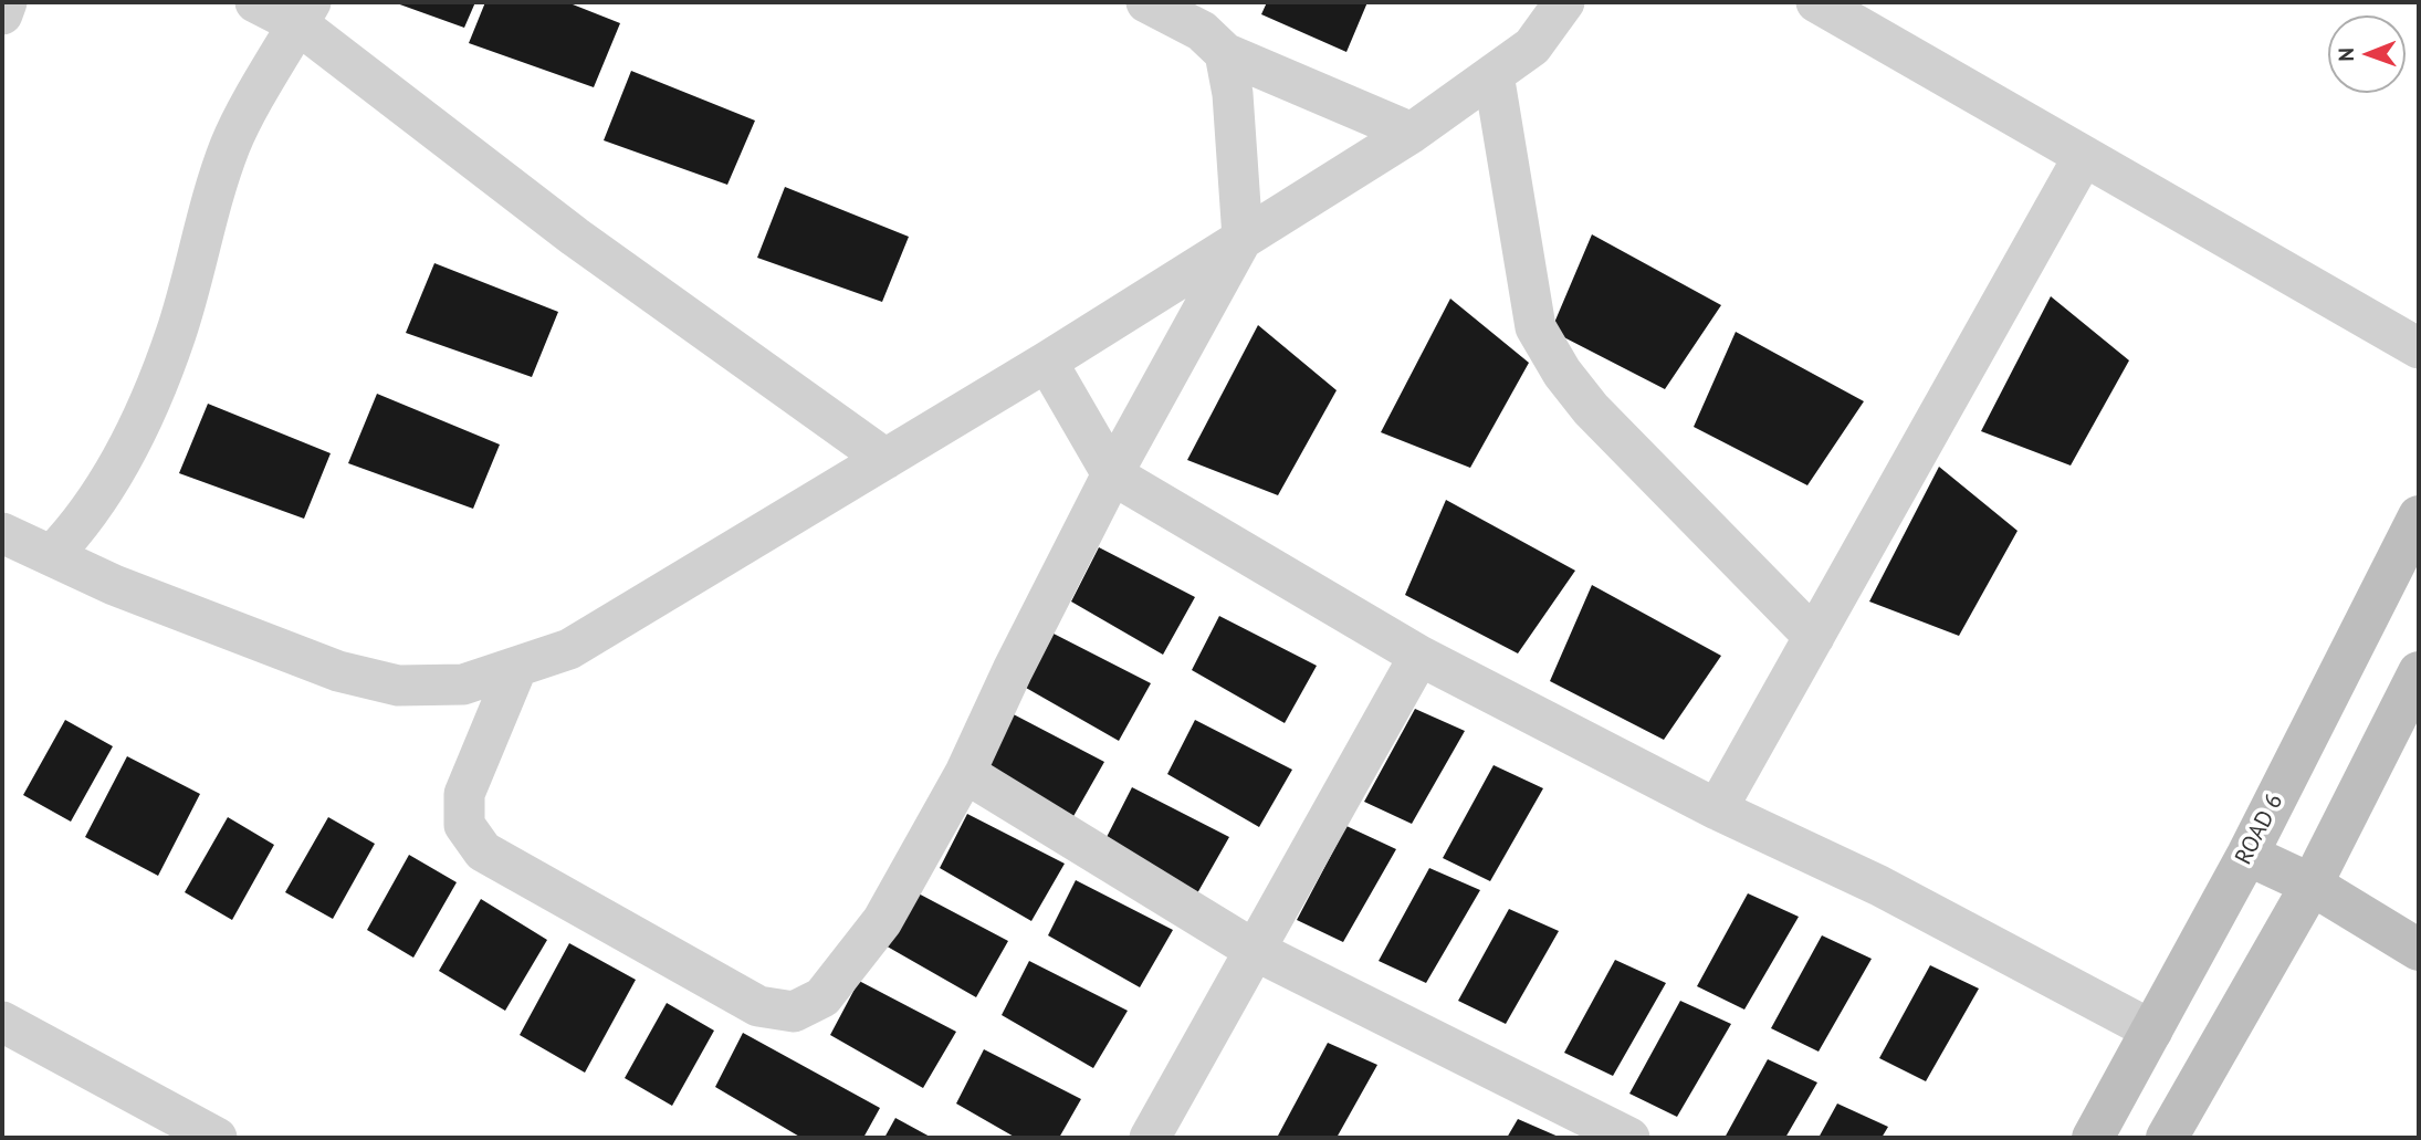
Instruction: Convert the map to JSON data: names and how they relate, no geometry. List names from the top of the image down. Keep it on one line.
{"streets":{"street":["ROAD 6"]},"north":"left"}
